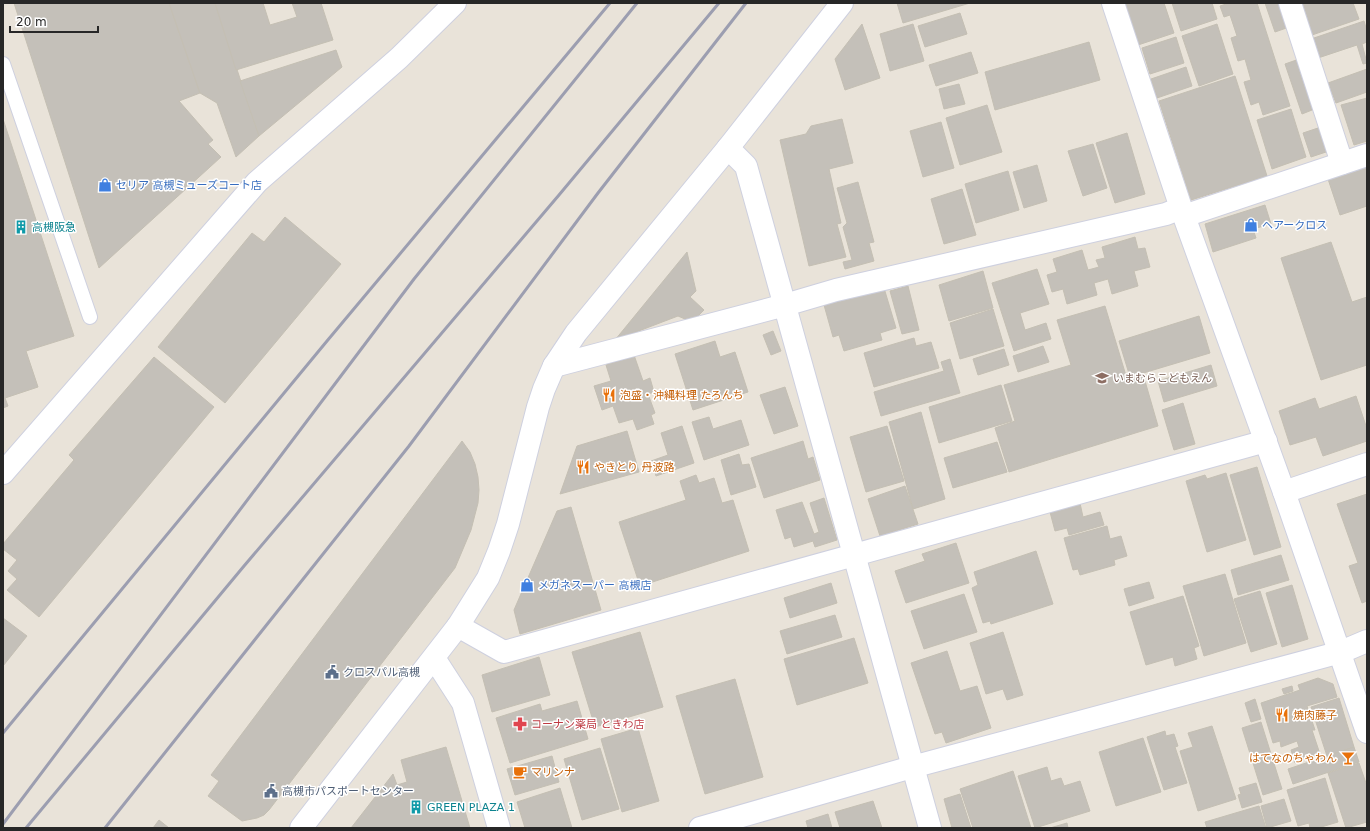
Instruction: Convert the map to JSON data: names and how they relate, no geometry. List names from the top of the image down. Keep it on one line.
{"places":{"shop":["セリア 高槻ミューズコート店","ヘアークロス","メガネスーパー 高槻店"],"building":["高槻阪急","GREEN PLAZA 1"],"school or university":["いまむらこどもえん"],"restaurant":["泡盛・沖縄料理 たろんち","やきとり 丹波路","焼肉藤子"],"public building":["クロスパル高槻","高槻市パスポートセンター"],"pharmacy":["コーナン薬局 ときわ店"],"bar":["はてなのちゃわん"],"cafe":["マリンナ"]},"scale_bar":"20 m"}
